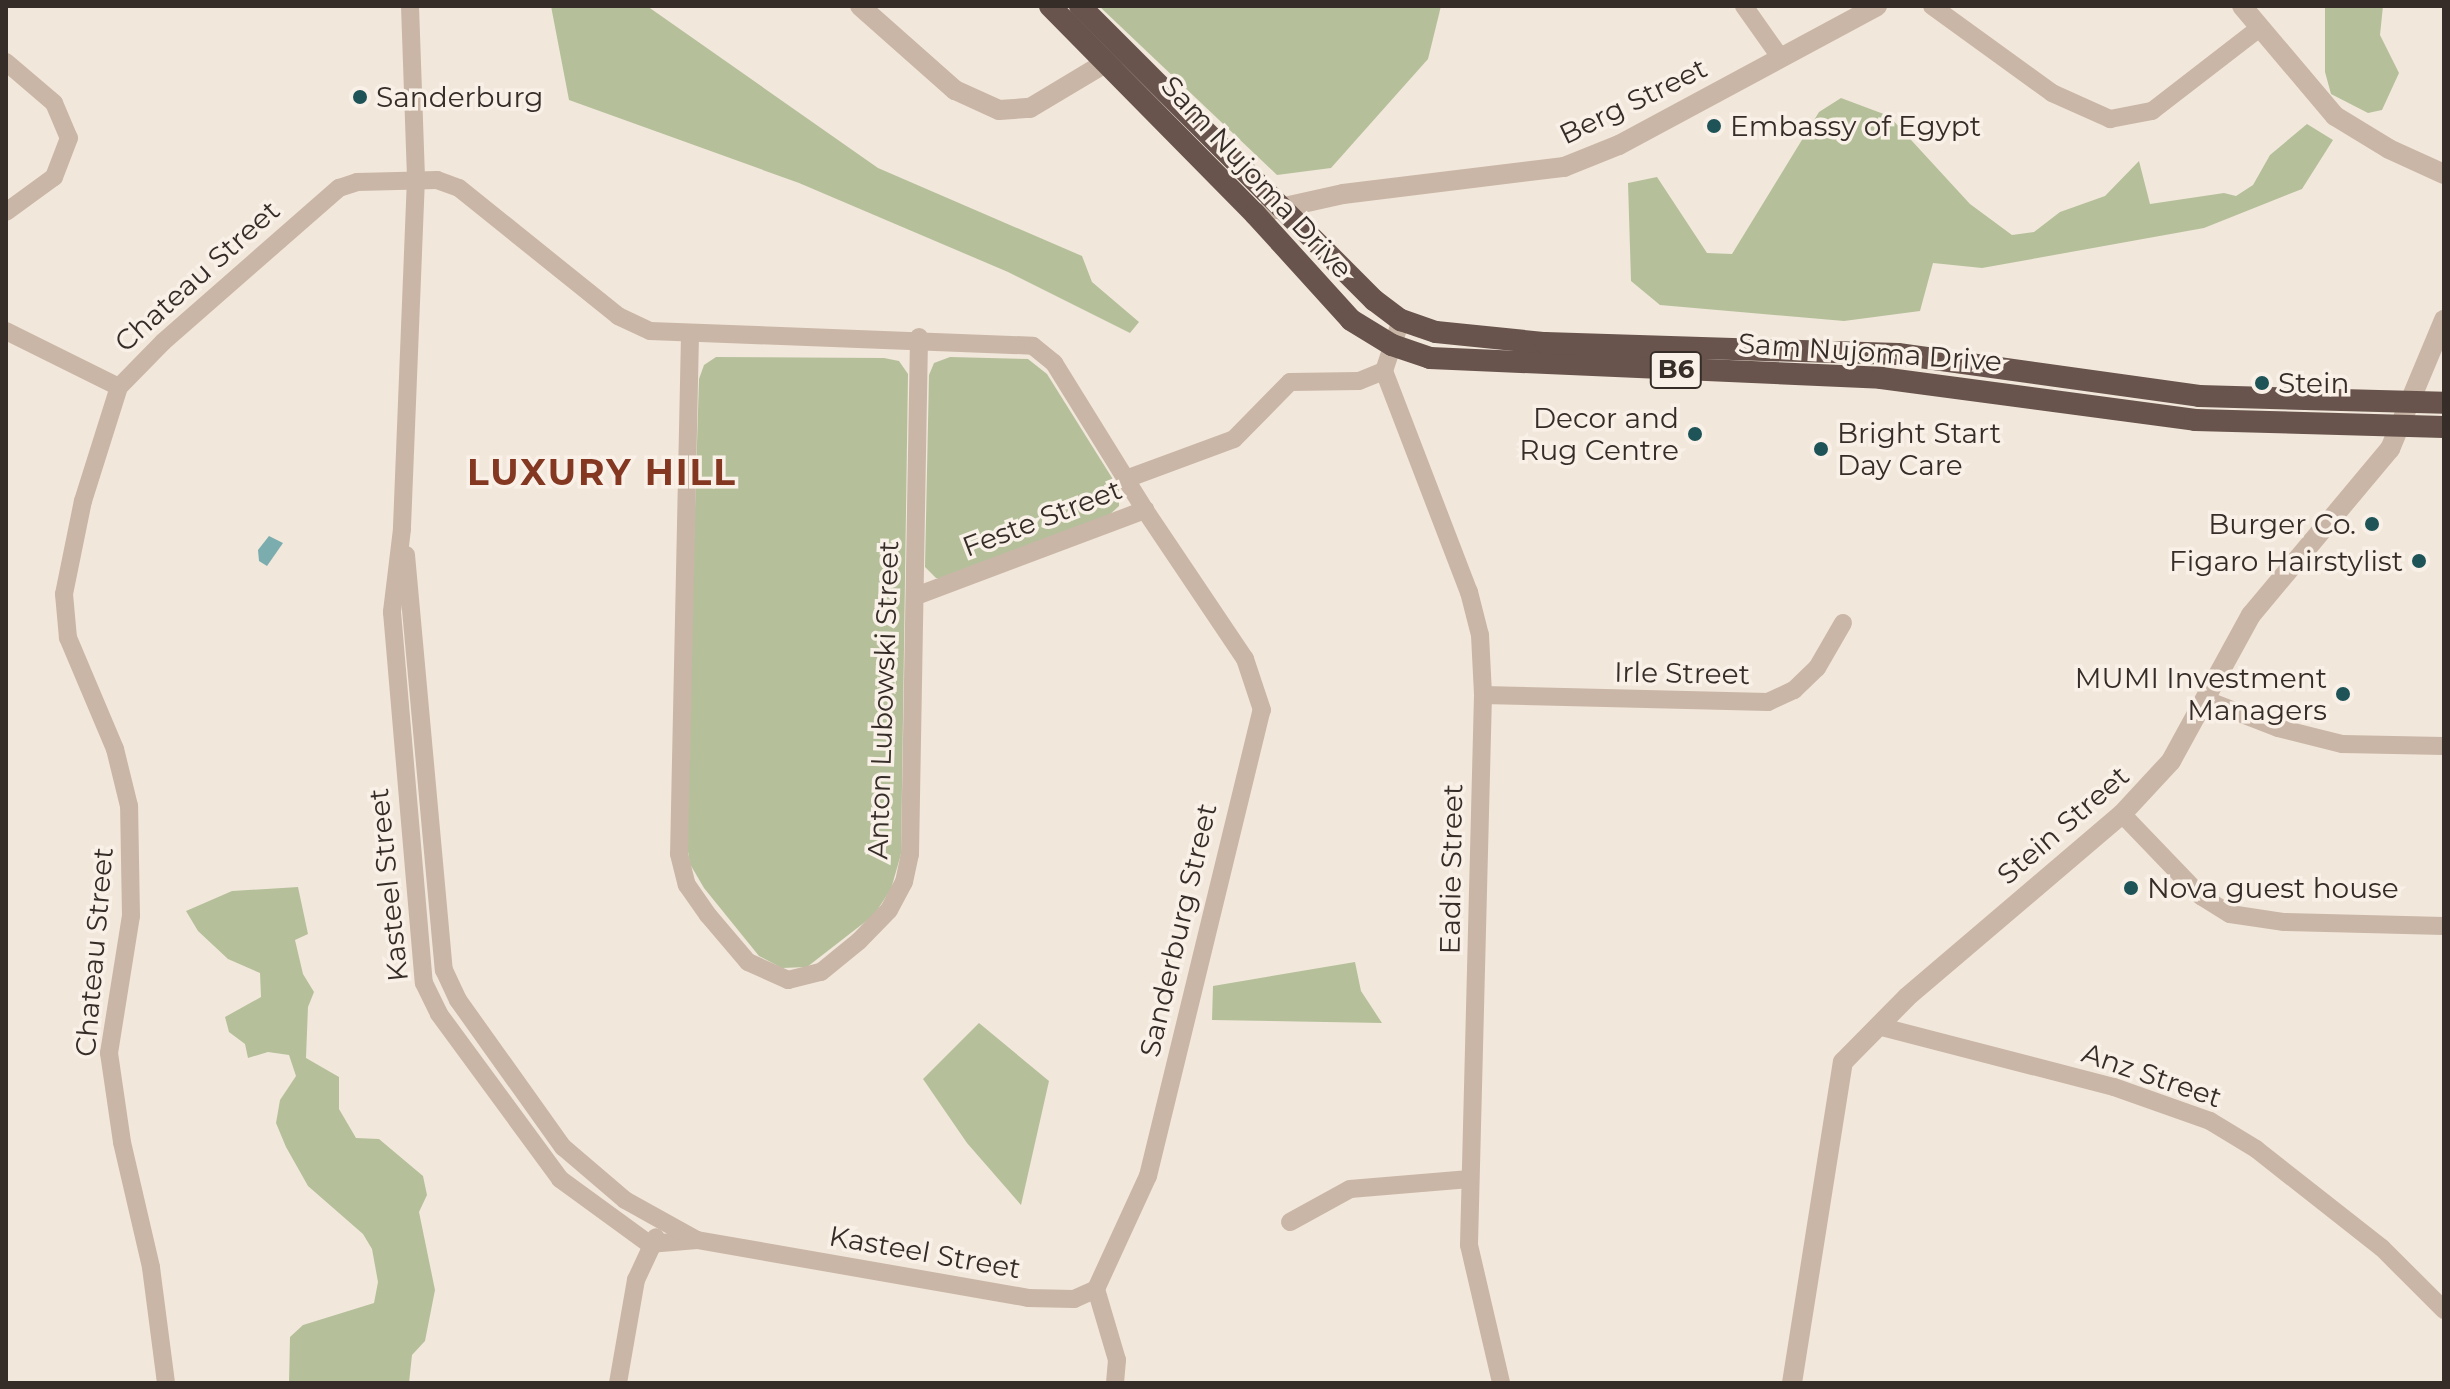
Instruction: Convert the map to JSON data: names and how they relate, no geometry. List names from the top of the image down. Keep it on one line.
{"streets":{"highway":["Sam Nujoma Drive","B6"],"street":["Berg Street","Chateau Street","Feste Street","Irle Street","Anton Lubowski Street","Stein Street","Eadie Street","Kasteel Street","Sanderburg Street","Anz Street"]},"crossings":[["Berg Street","Sam Nujoma Drive"],["Sam Nujoma Drive","Stein Street"],["Chateau Street","Kasteel Street"],["Feste Street","Anton Lubowski Street"],["Feste Street","Eadie Street"],["Feste Street","Sanderburg Street"],["Irle Street","Eadie Street"],["Stein Street","Anz Street"],["Kasteel Street","Sanderburg Street"]],"districts":["LUXURY HILL"],"places":["Sanderburg","Embassy of Egypt","Stein","Decor and Rug Centre","Bright Start Day Care","Burger Co.","Figaro Hairstylist","MUMI Investment Managers","Nova guest house"]}
